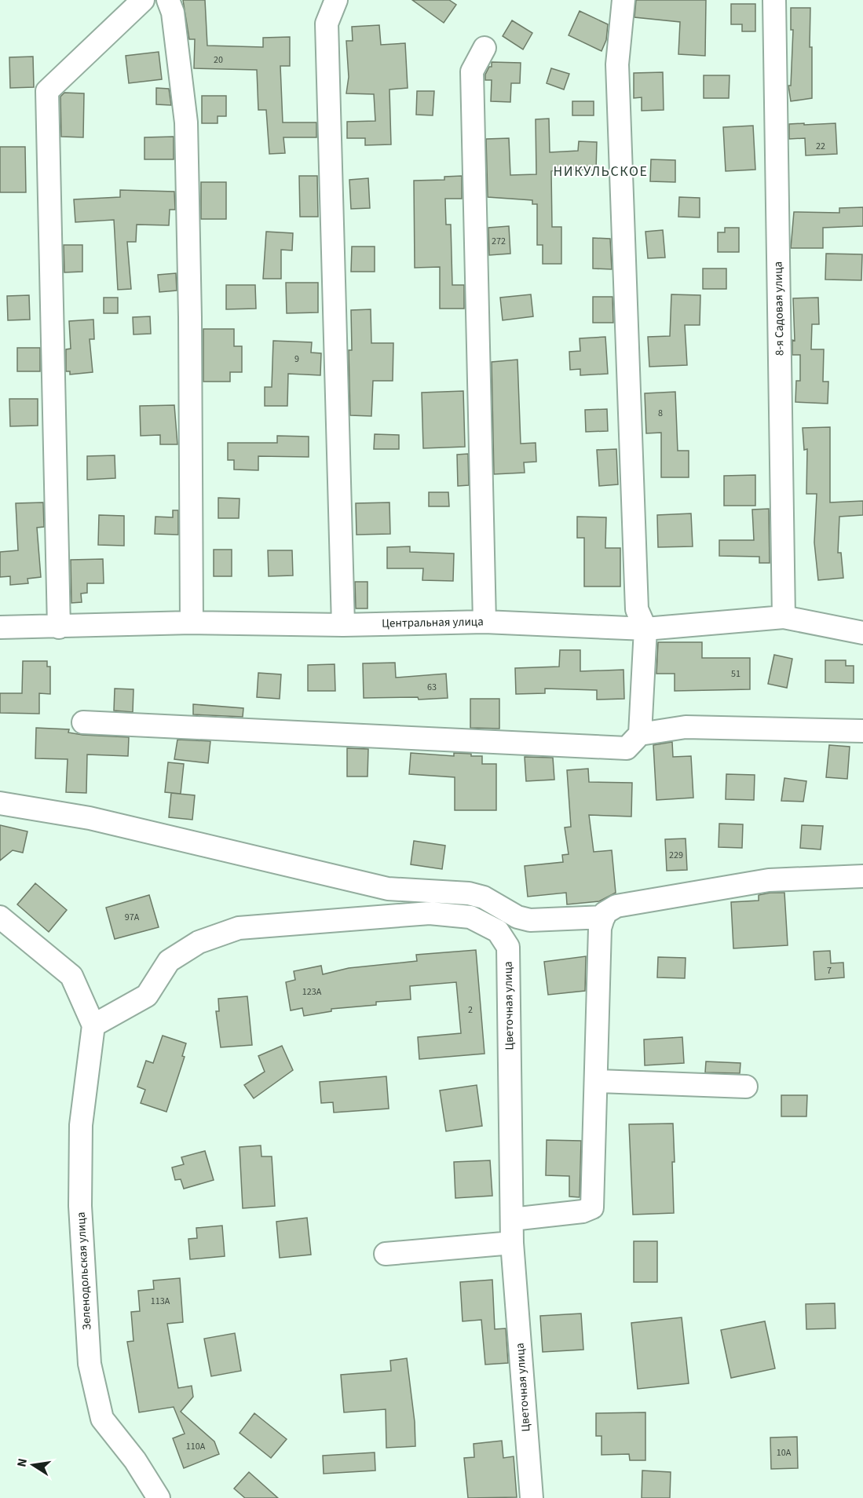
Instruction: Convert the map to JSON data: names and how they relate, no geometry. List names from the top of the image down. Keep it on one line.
{"streets":{"street":["8-я Садовая улица","Центральная улица","Цветочная улица","Зеленодольская улица"]},"crossings":[["8-я Садовая улица","Центральная улица"],["Цветочная улица","Зеленодольская улица"]],"districts":["НИКУЛЬСКОЕ"],"house_numbers":["20","22","272","9","8","51","63","229","97А","7","123А","2","113А","110А","10А"],"north":"left"}
